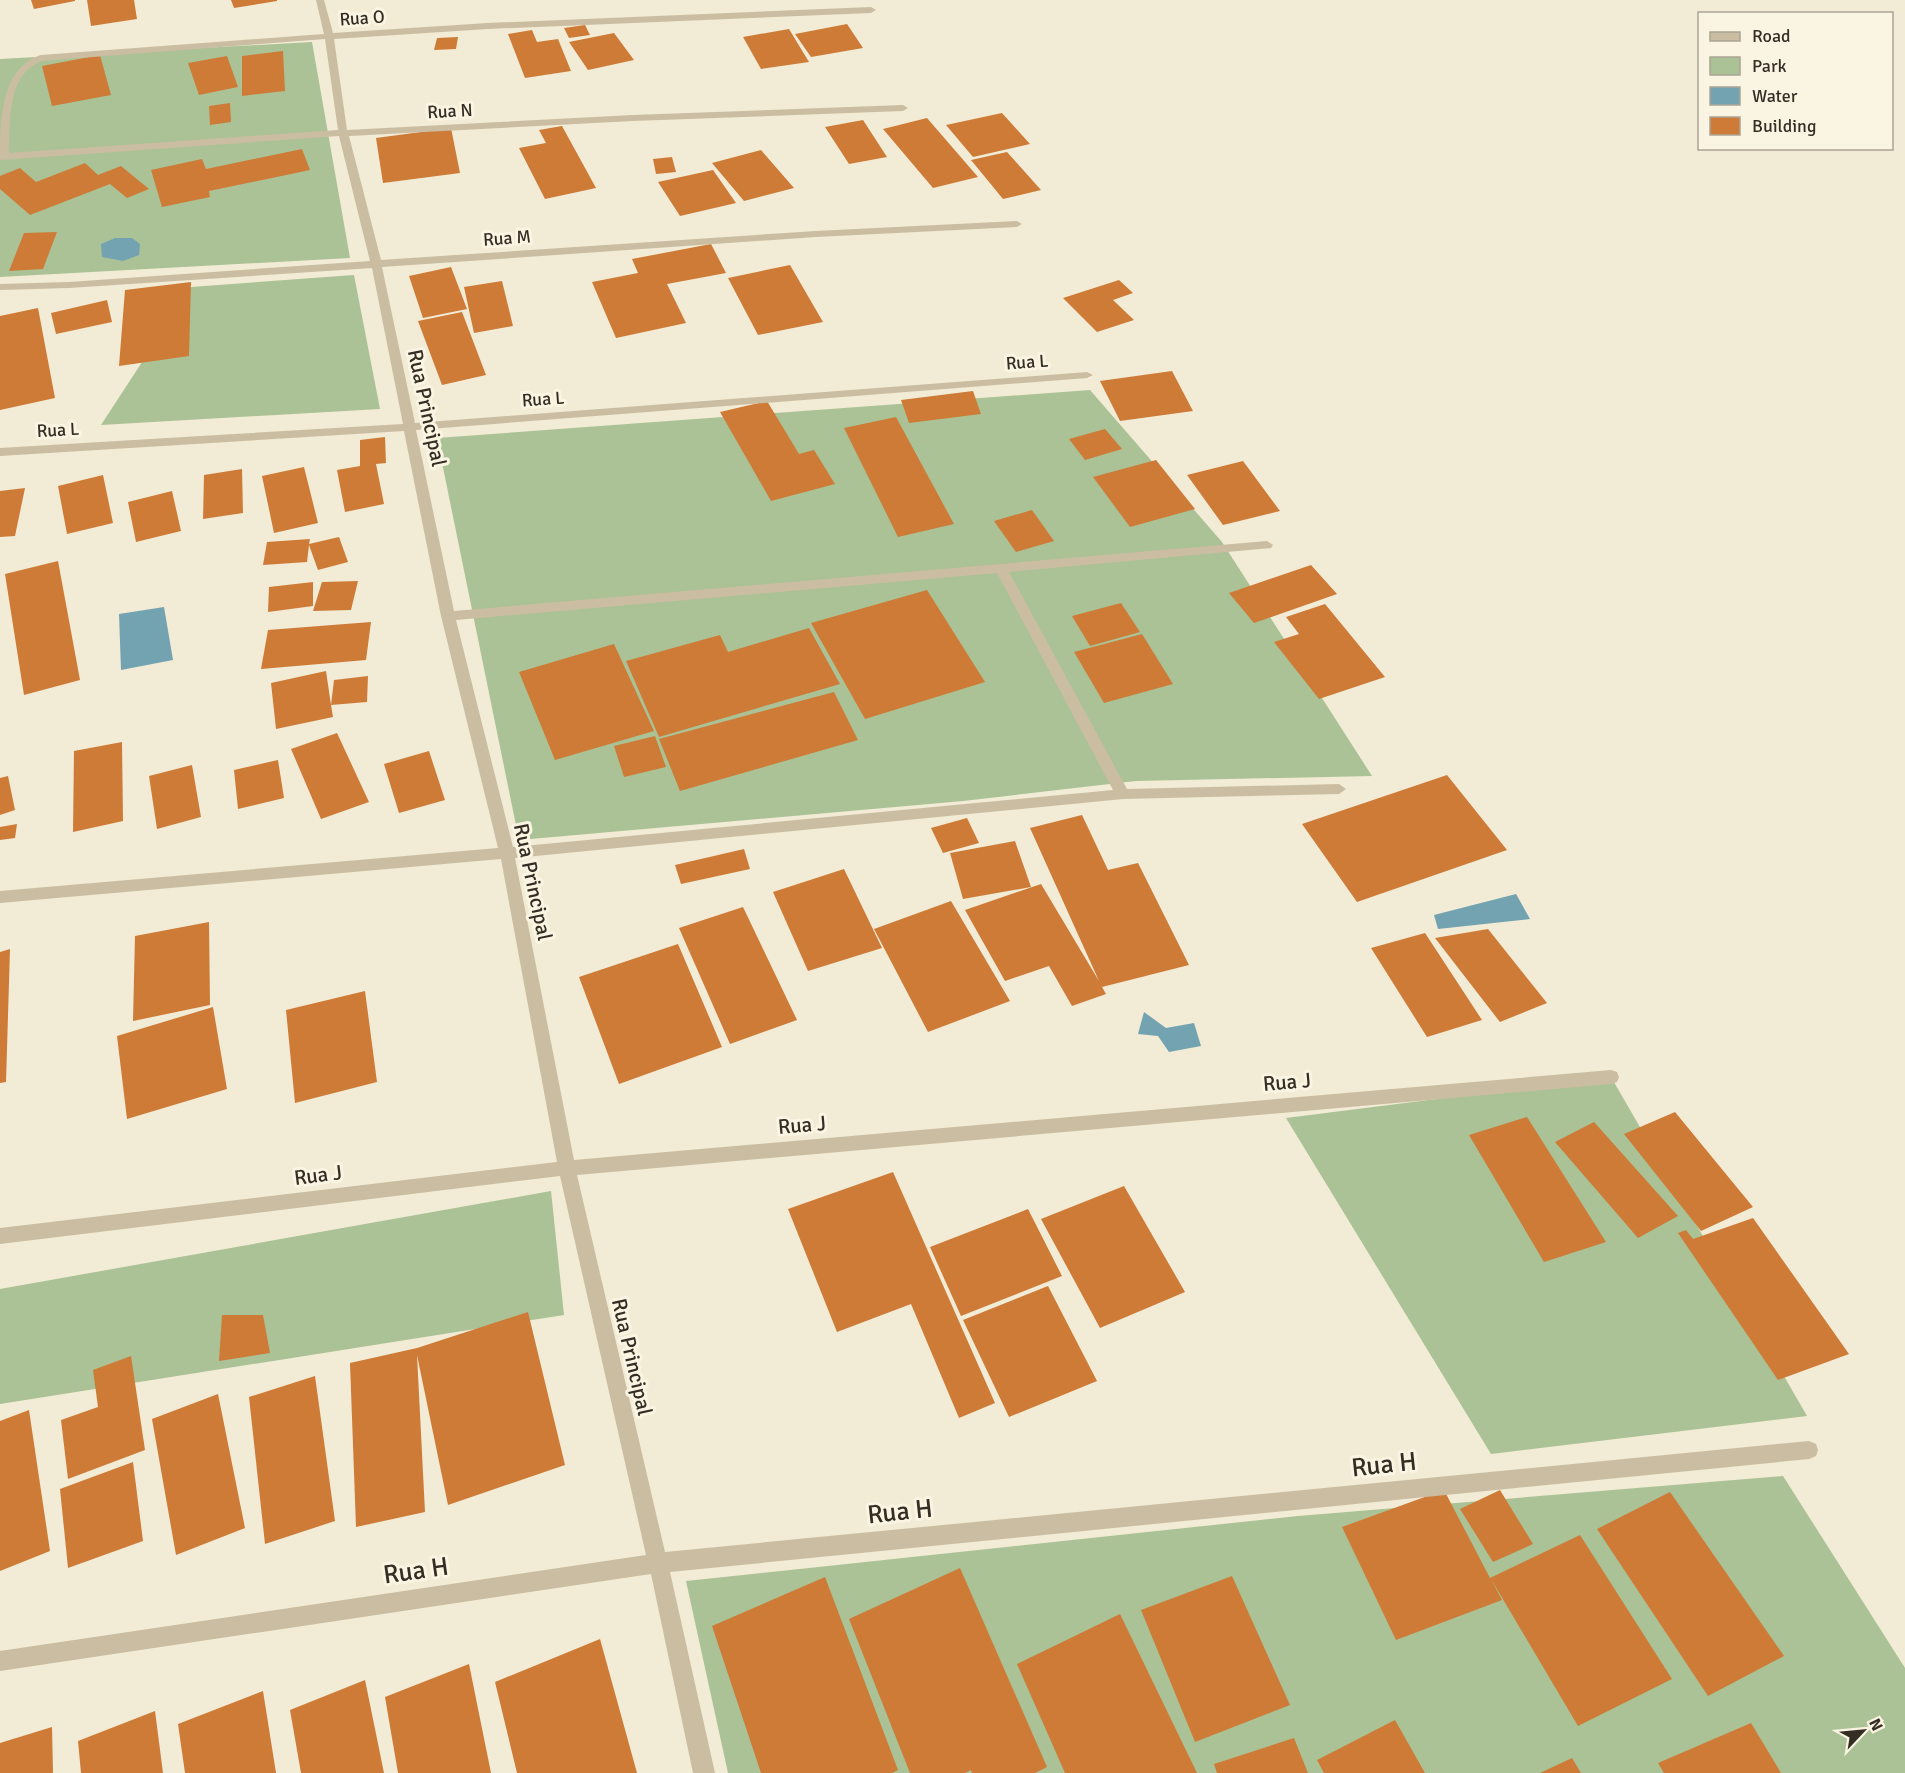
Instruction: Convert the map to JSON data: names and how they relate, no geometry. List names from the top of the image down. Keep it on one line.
{"streets":{"street":["Rua O","Rua N","Rua M","Rua L","Rua Principal","Rua J","Rua H"]},"crossings":[["Rua O","Rua N"],["Rua O","Rua Principal"],["Rua N","Rua Principal"],["Rua M","Rua Principal"],["Rua L","Rua Principal"],["Rua Principal","Rua J"],["Rua Principal","Rua H"]],"legend":["Road","Park","Water","Building"],"north":"top right"}
